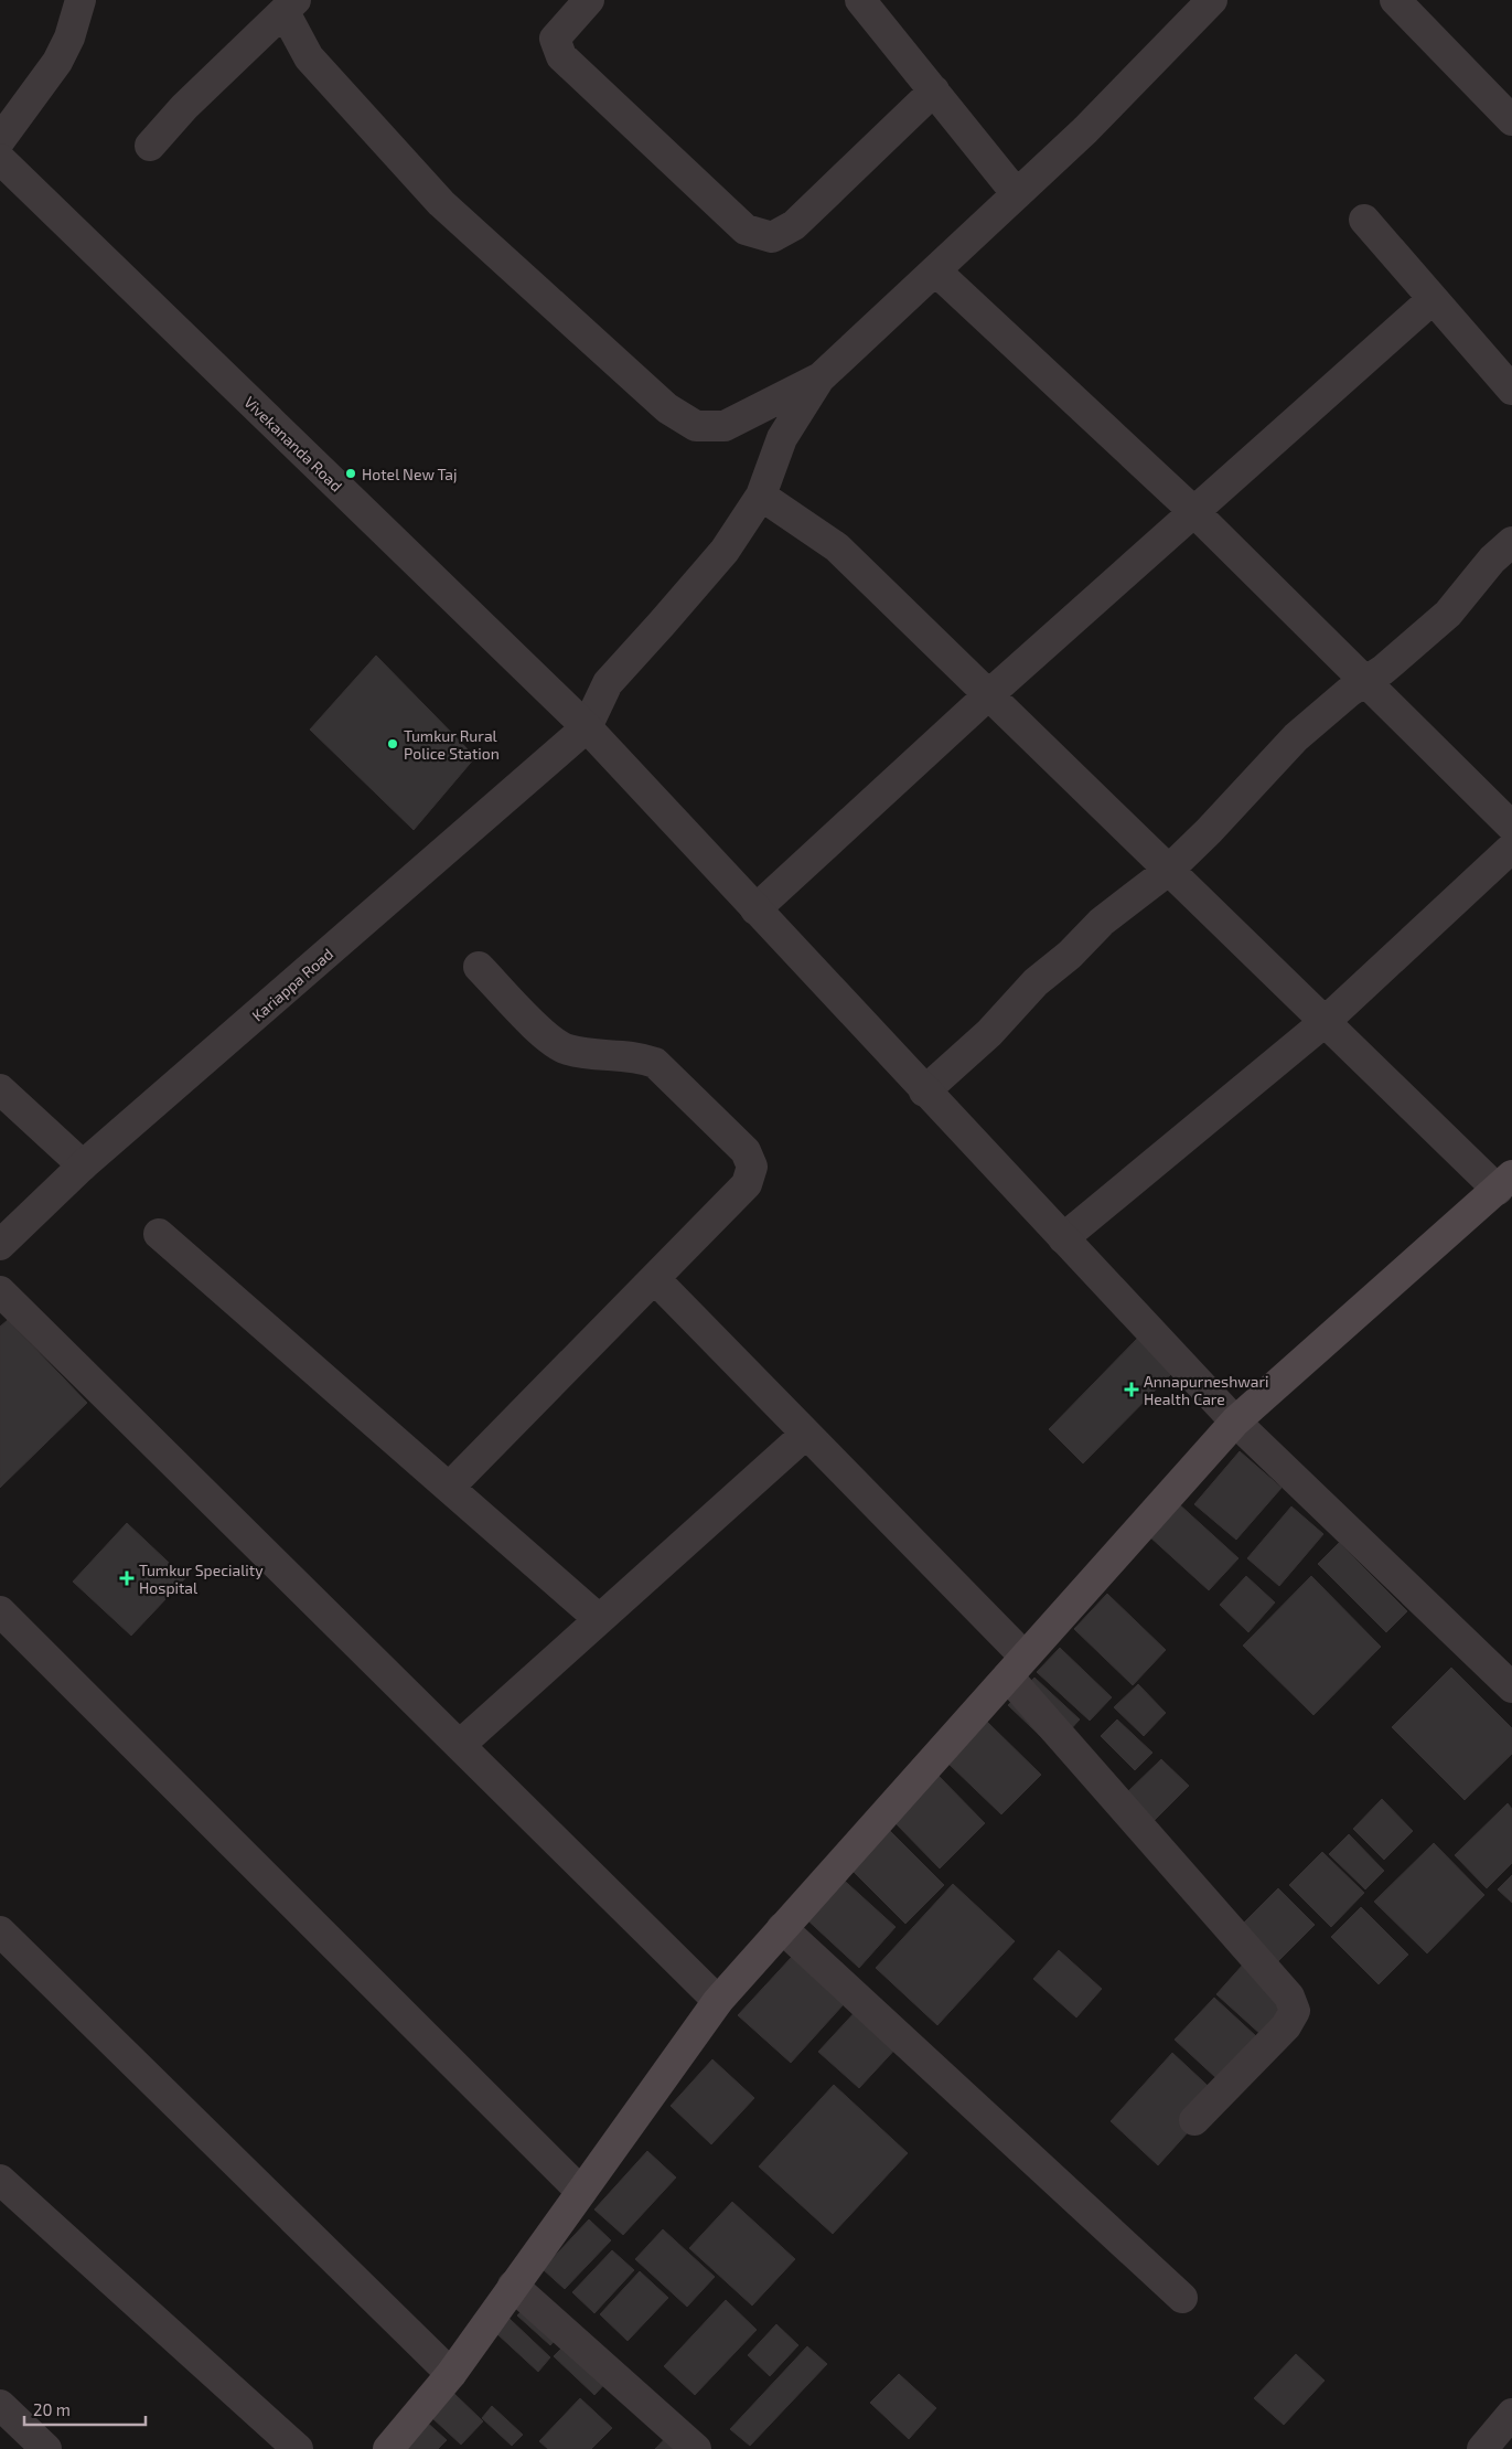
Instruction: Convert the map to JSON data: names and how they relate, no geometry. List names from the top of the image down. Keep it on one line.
{"streets":{"street":["Vivekananda Road","Kariappa Road"]},"crossings":[["Vivekananda Road","Kariappa Road"]],"places":{"other":["Hotel New Taj","Tumkur Rural Police Station"],"health":["Annapurneshwari Health Care","Tumkur Speciality Hospital"]},"scale_bar":"20 m"}
